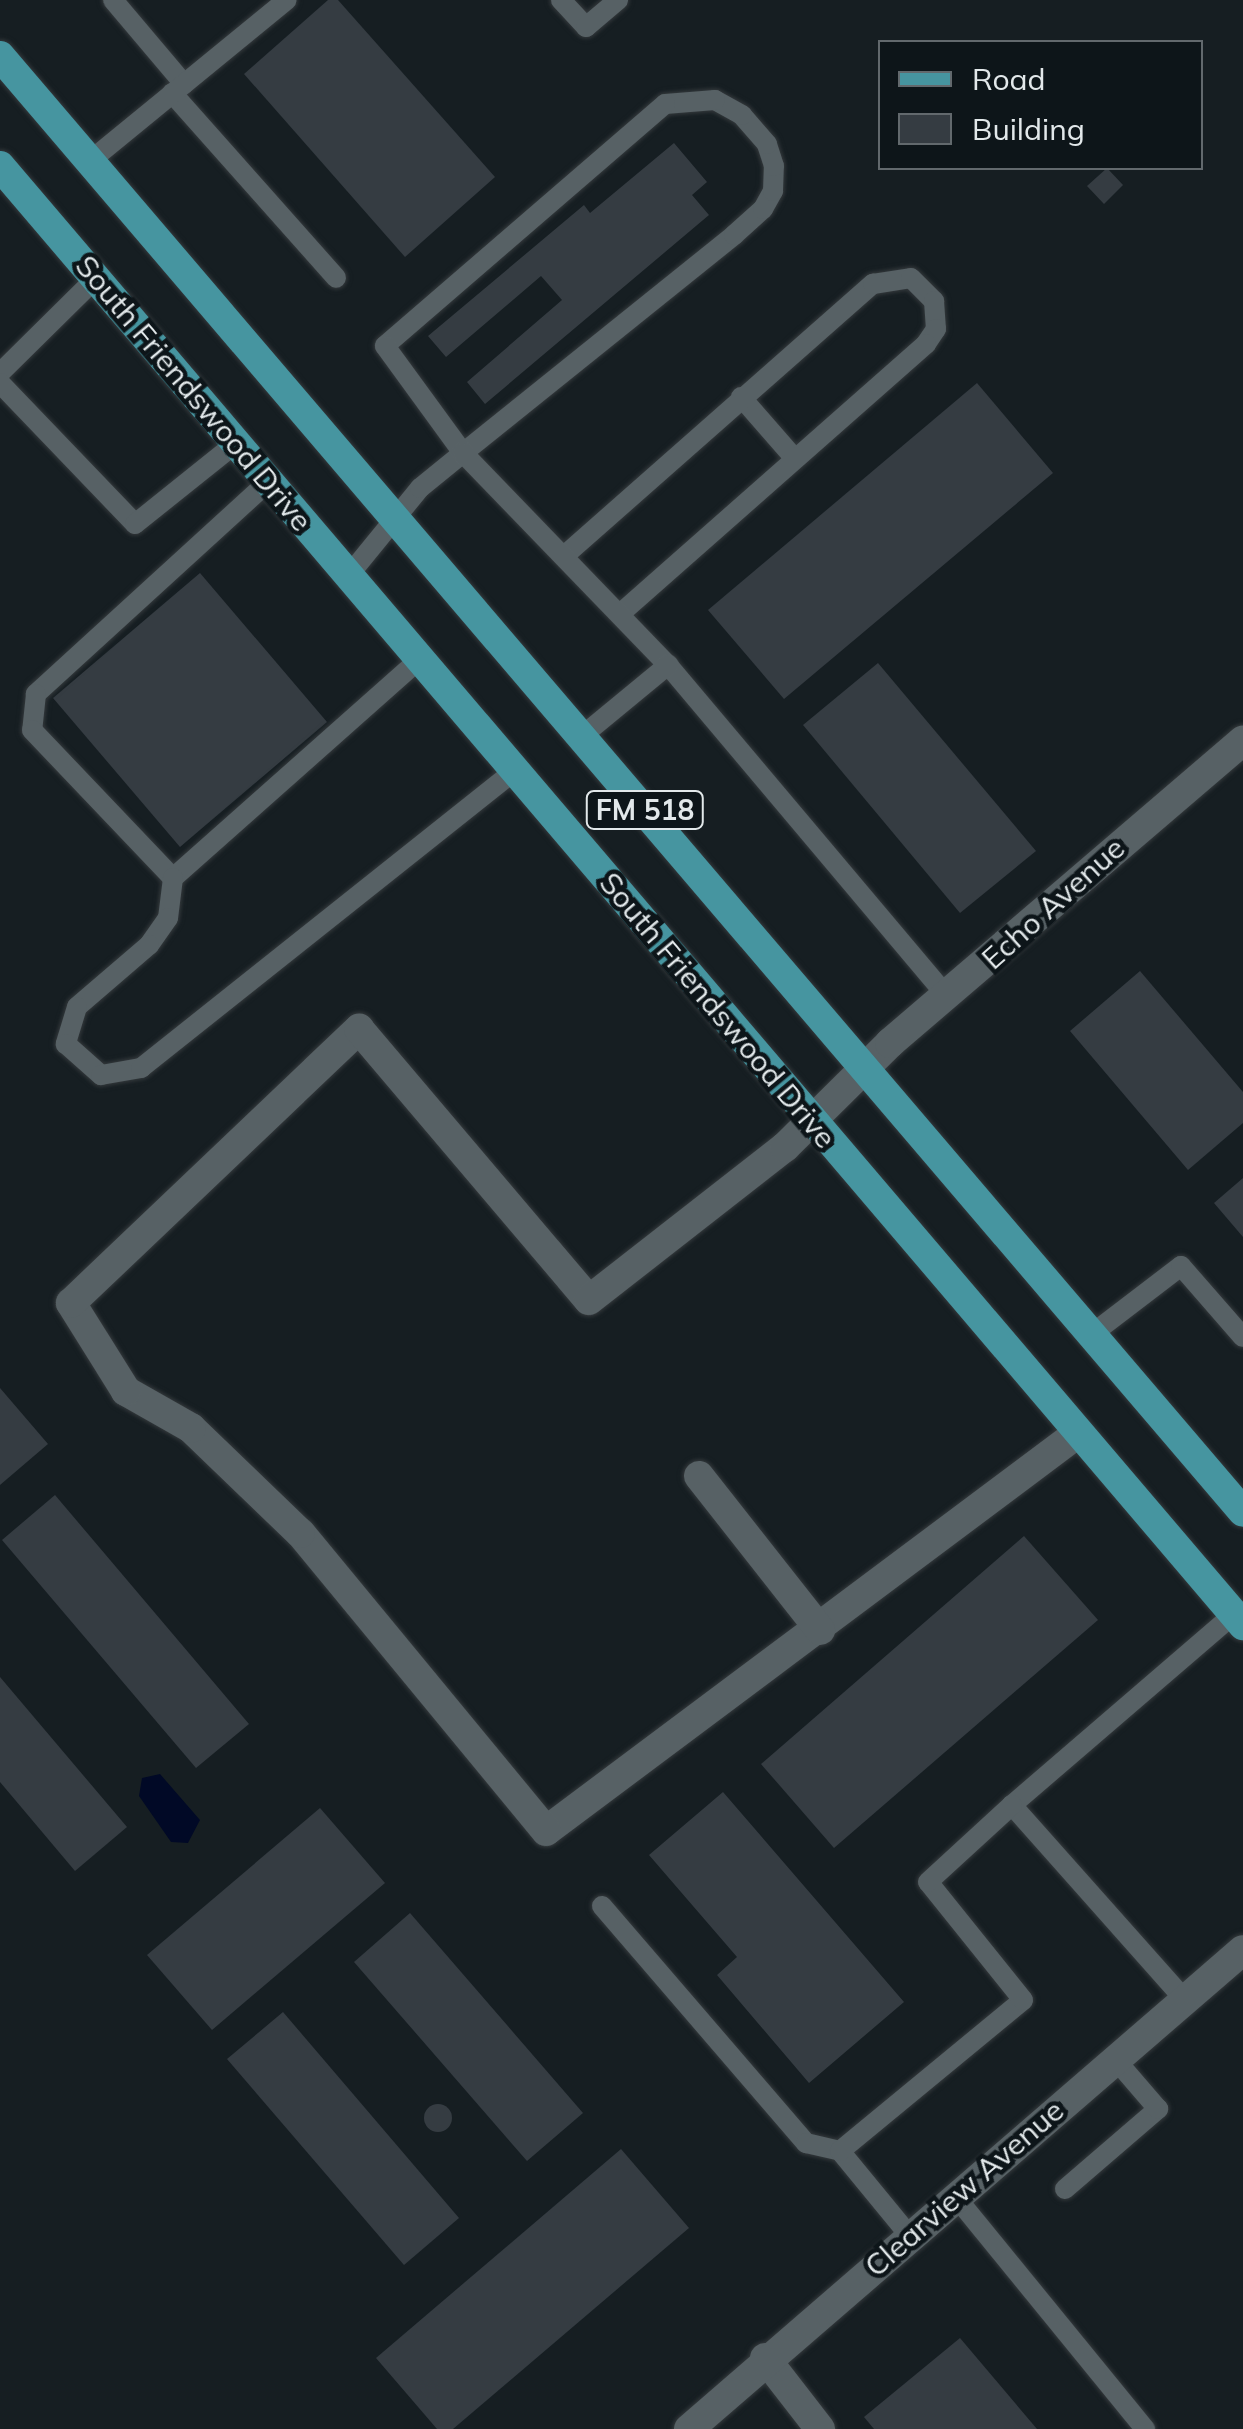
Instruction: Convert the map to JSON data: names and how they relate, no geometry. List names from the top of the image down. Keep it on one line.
{"streets":{"main road":["South Friendswood Drive","FM 518"],"street":["Echo Avenue","Clearview Avenue"]},"crossings":[["South Friendswood Drive","Echo Avenue"],["FM 518","Echo Avenue"]],"legend":["Road","Building"]}
